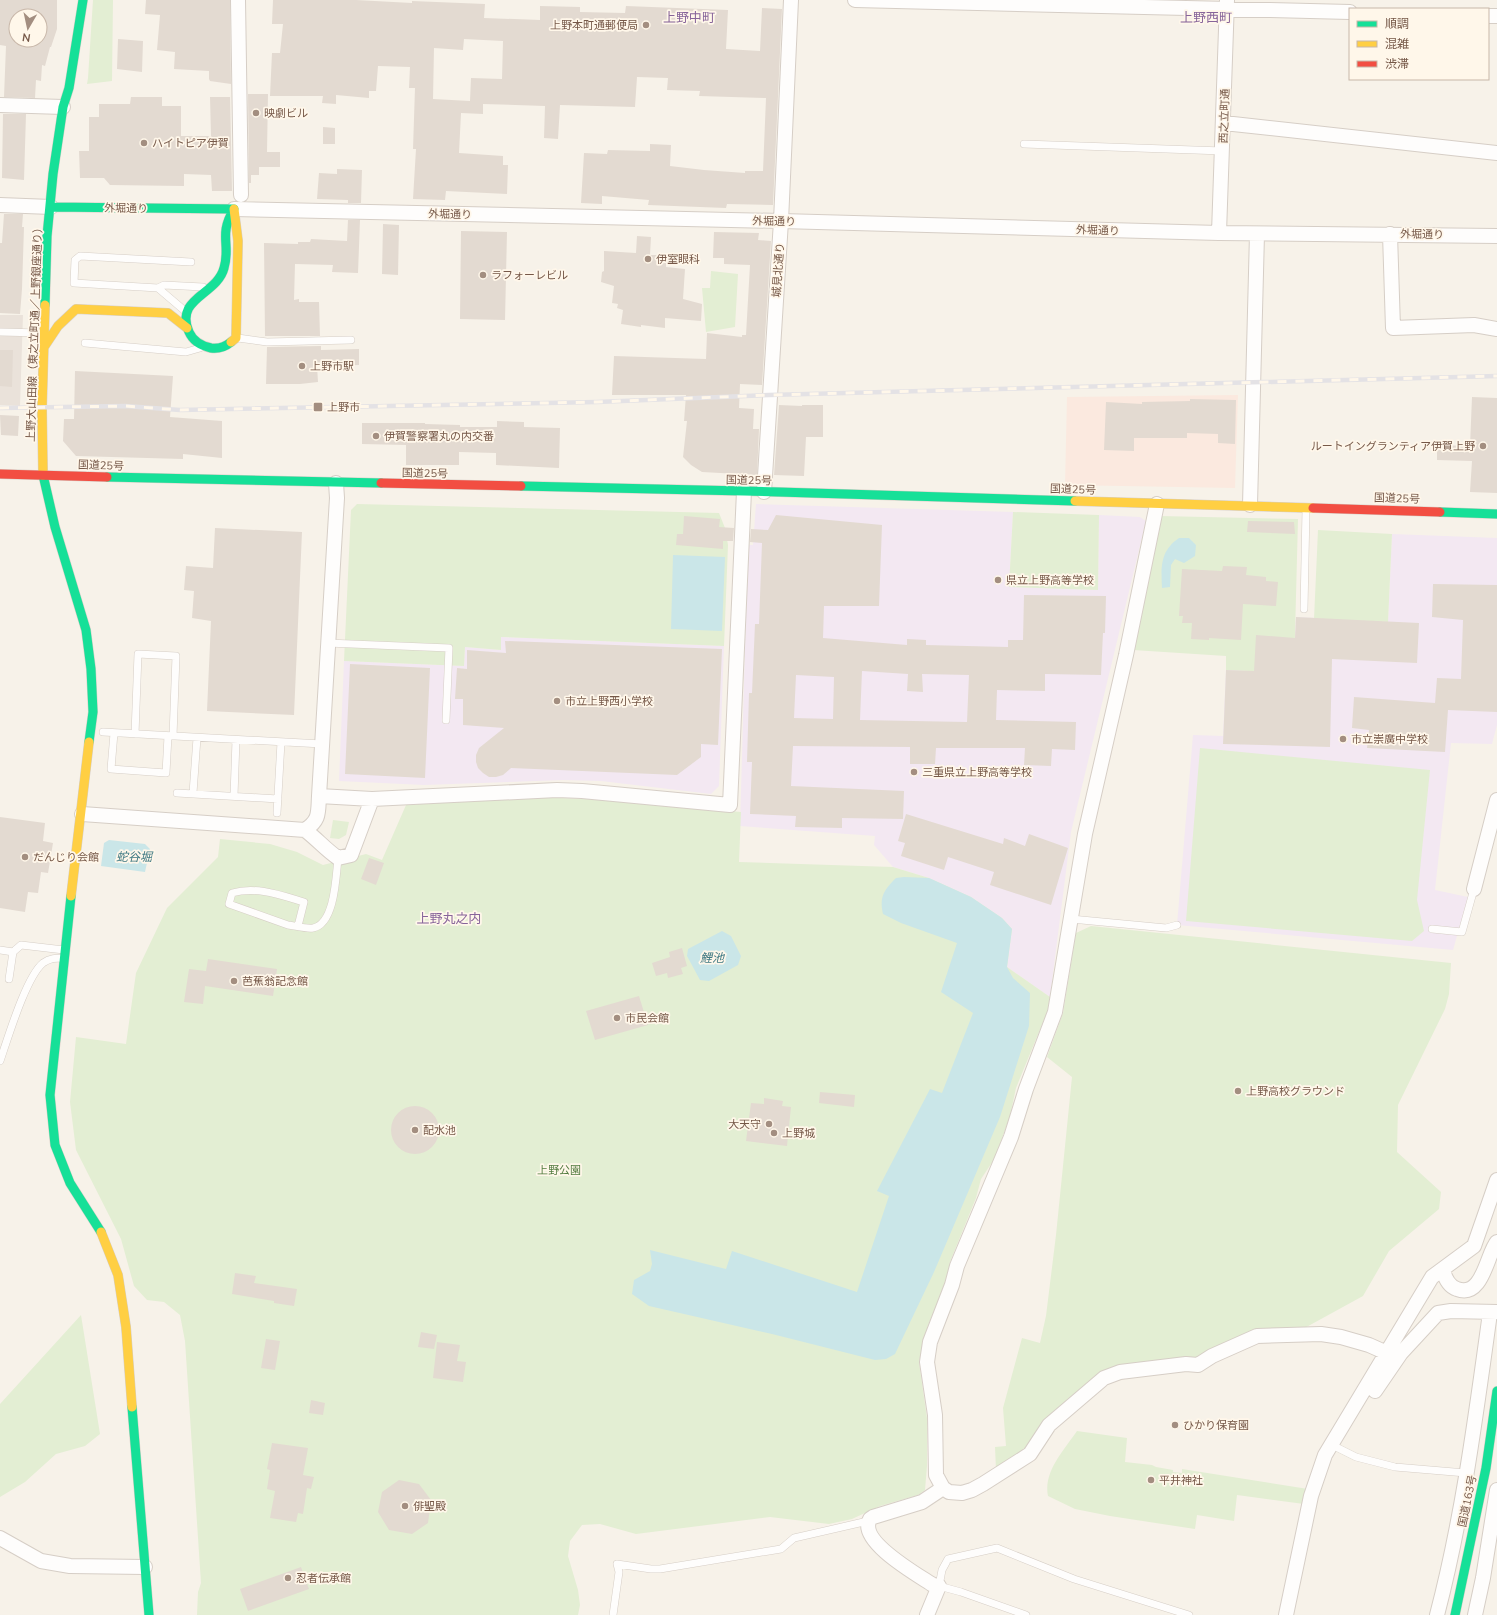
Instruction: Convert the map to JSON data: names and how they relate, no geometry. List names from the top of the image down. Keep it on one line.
{"streets":{"main road":["外堀通り","上野大山田線（東之立町通／上野銀座通り）","国道25号","国道163号"],"street":["西之立町通","城見北通り"]},"crossings":[["西之立町通","外堀通り"],["外堀通り","城見北通り"],["外堀通り","上野大山田線（東之立町通／上野銀座通り）"],["城見北通り","国道25号"],["上野大山田線（東之立町通／上野銀座通り）","国道25号"]],"districts":["上野中町","上野西町","上野丸之内"],"water":["蛇谷堀","鯉池"],"parks":["上野公園"],"places":{"other":["上野本町通郵便局","映劇ビル","ハイトピア伊賀","伊室眼科","ラフォーレビル","上野市駅","伊賀警察署丸の内交番","ルートイングランティア伊賀上野","県立上野高等学校","市立上野西小学校","市立崇廣中学校","三重県立上野高等学校","だんじり会館","芭蕉翁記念館","市民会館","上野高校グラウンド","大天守","配水池","上野城","ひかり保育園","平井神社","俳聖殿","忍者伝承館"],"transit":["上野市"]},"legend":["順調","混雑","渋滞"],"north":"bottom"}
